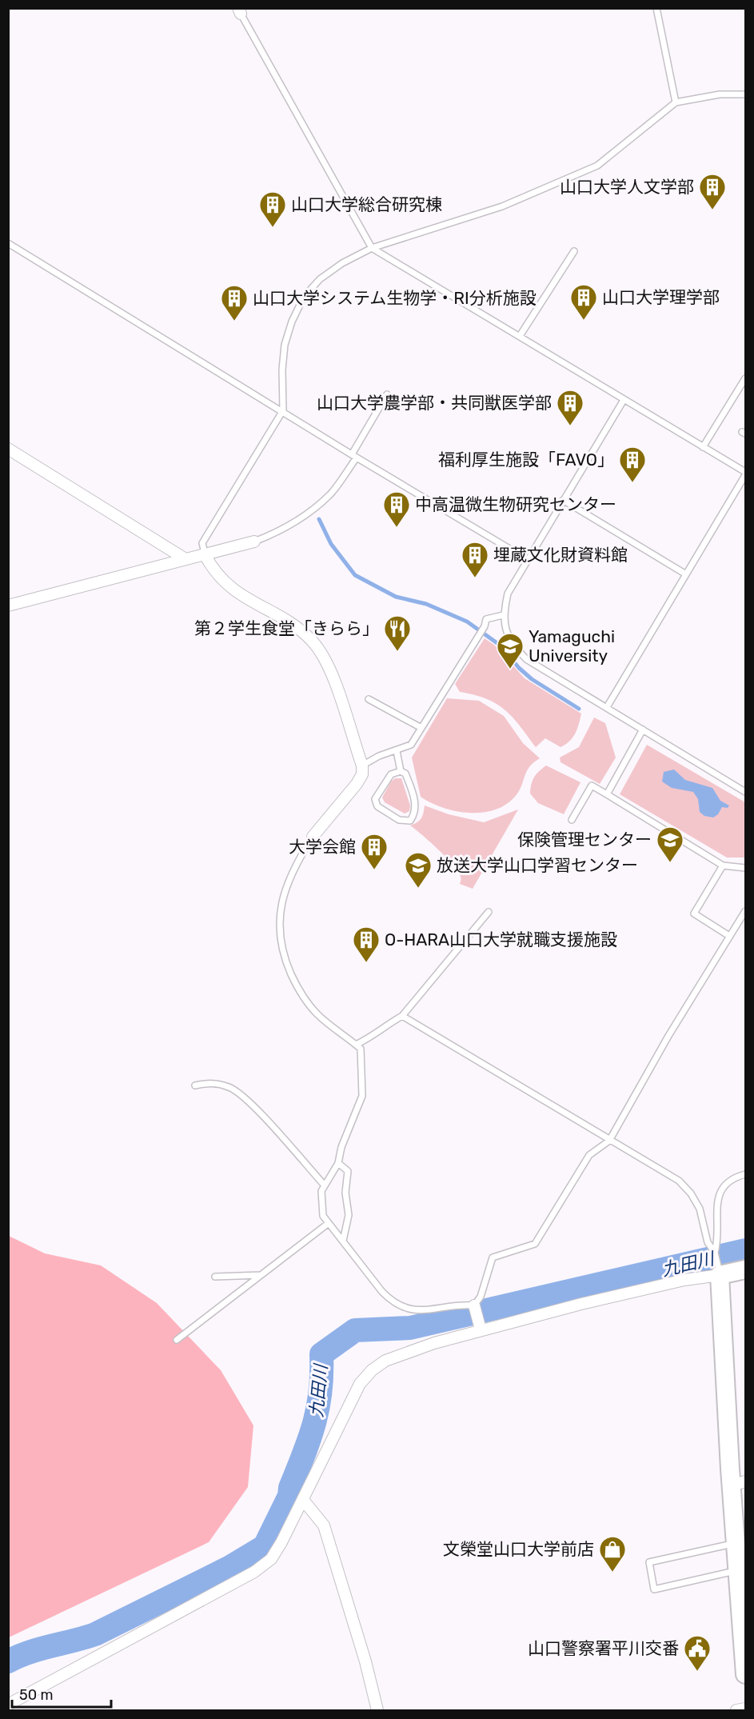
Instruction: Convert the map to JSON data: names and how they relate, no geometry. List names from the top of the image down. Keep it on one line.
{"water":["九田川"],"places":{"building":["山口大学人文学部","山口大学総合研究棟","山口大学理学部","山口大学システム生物学・RI分析施設","山口大学農学部・共同獣医学部","福利厚生施設「FAVO」","中高温微生物研究センター","埋蔵文化財資料館","大学会館","O-HARA山口大学就職支援施設"],"restaurant":["第２学生食堂「きらら」"],"school or university":["Yamaguchi University","保険管理センター","放送大学山口学習センター"],"shop":["文榮堂山口大学前店"],"public building":["山口警察署平川交番"]},"scale_bar":"50 m"}
